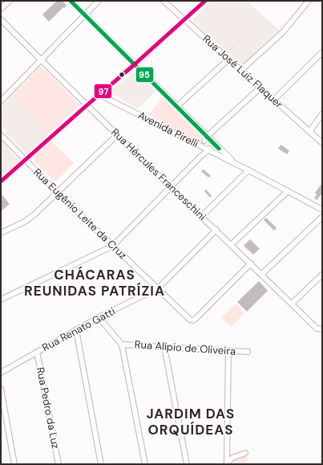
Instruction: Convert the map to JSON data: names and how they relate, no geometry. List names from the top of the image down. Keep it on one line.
{"streets":{"street":["Rua José Luiz Flaquer","Avenida Pirelli","Rua Hércules Franceschini","Rua Eugênio Leite da Cruz","Rua Renato Gatti","Rua Alípio de Oliveira","Rua Pedro da Luz"]},"crossings":[["Rua Hércules Franceschini","Rua Eugênio Leite da Cruz"],["Rua Hércules Franceschini","Rua Renato Gatti"],["Rua Eugênio Leite da Cruz","Rua Renato Gatti"],["Rua Renato Gatti","Rua Pedro da Luz"]],"districts":["CHÁCARAS REUNIDAS PATRÍZIA","JARDIM DAS ORQUÍDEAS"],"lines":["transit line 95","transit line 97"]}
